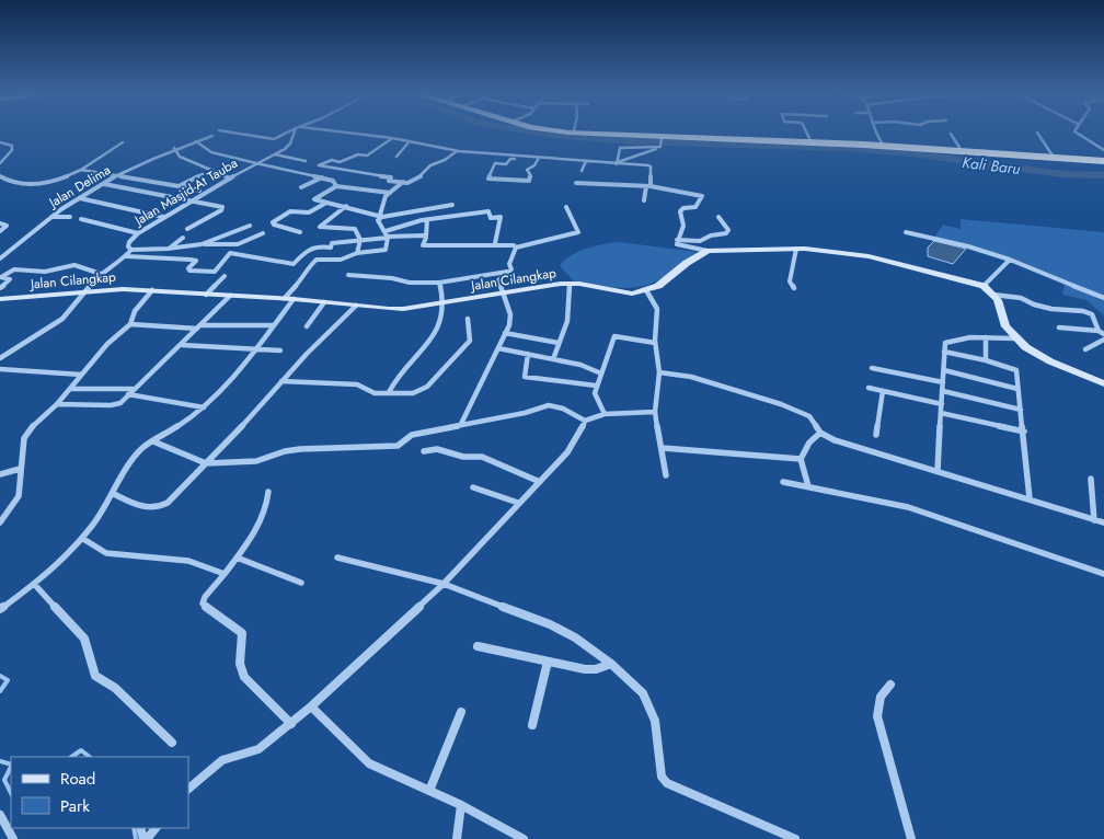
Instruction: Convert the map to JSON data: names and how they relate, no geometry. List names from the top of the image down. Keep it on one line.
{"streets":{"street":["Jalan Delima","Jalan Masjid-At Tauba","Jalan Cilangkap"]},"crossings":[["Jalan Masjid-At Tauba","Jalan Cilangkap"]],"water":["Kali Baru"],"legend":["Road","Park"]}
